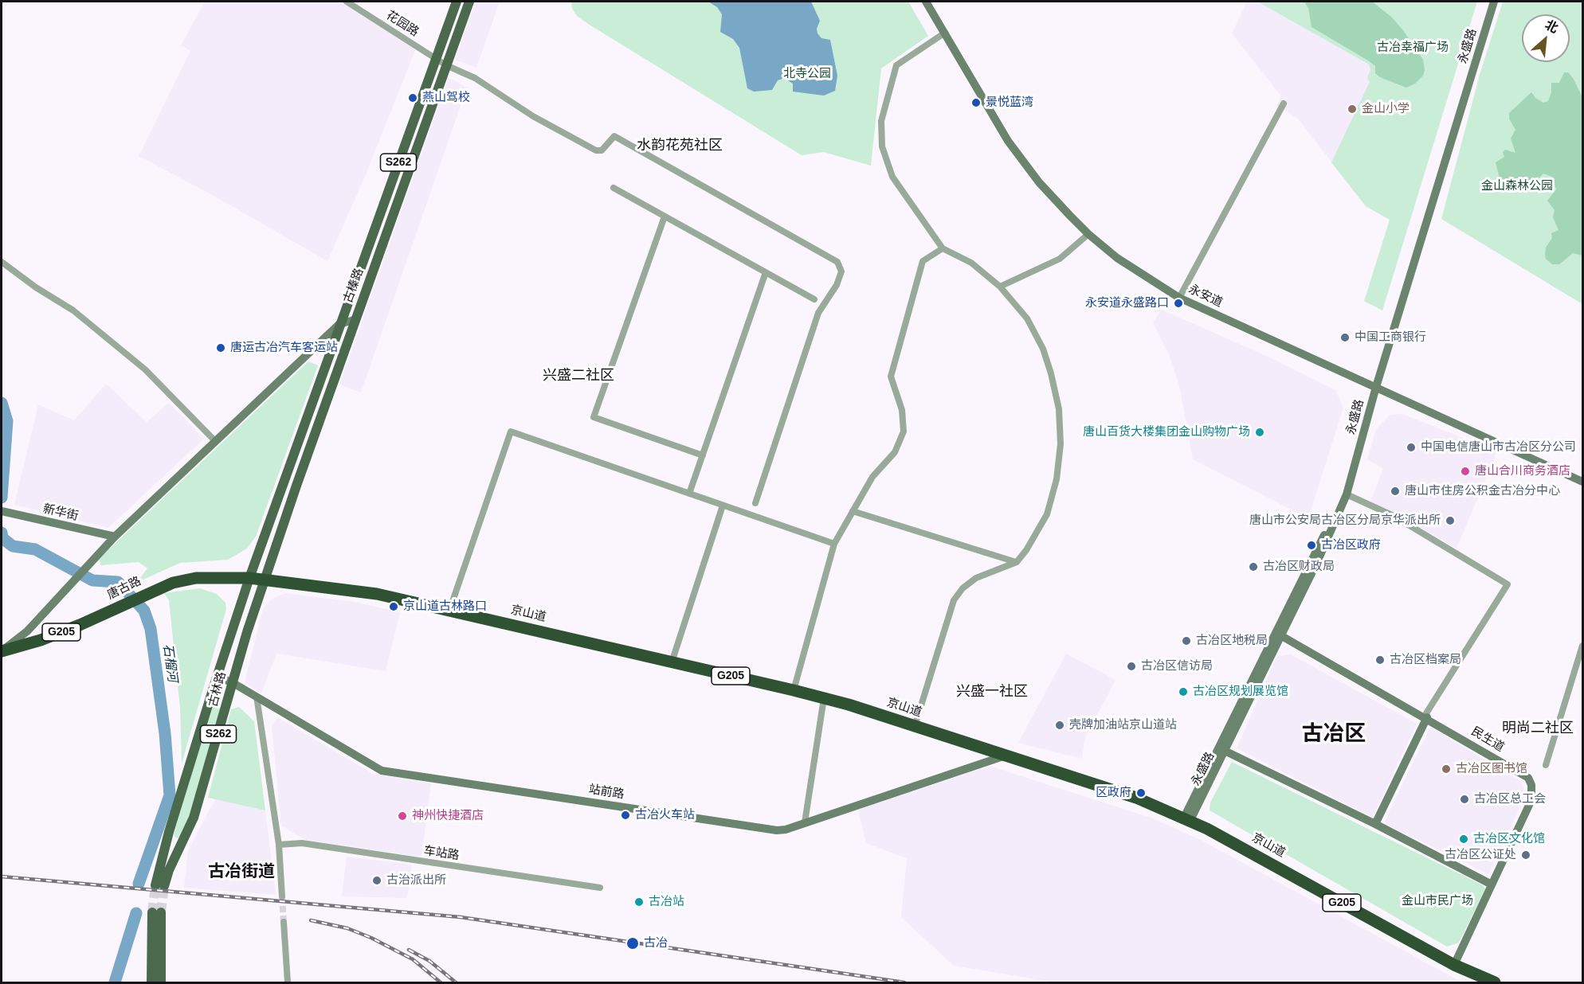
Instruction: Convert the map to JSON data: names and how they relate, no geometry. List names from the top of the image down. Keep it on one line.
{"streets":{"highway":["唐古路","京山道","G205"],"main road":["永盛路","S262","古榛路","永安道","新华街","古林路","民生道","站前路"],"street":["花园路","车站路"]},"crossings":[["花园路","古榛路"],["永盛路","永安道"],["永盛路","京山道"],["永盛路","民生道"],["古榛路","唐古路"],["古榛路","京山道"],["古榛路","古林路"],["唐古路","京山道"],["唐古路","古林路"],["京山道","古林路"],["京山道","民生道"],["京山道","站前路"],["古林路","站前路"]],"districts":["水韵花苑社区","兴盛二社区","兴盛一社区","明尚二社区","古冶区","古冶街道"],"water":["石榴河"],"parks":["古冶幸福广场","北寺公园","金山森林公园","金山市民广场"],"places":["燕山驾校","景悦蓝湾","金山小学","永安道永盛路口","中国工商银行","唐运古冶汽车客运站","唐山百货大楼集团金山购物广场","中国电信唐山市古冶区分公司","唐山合川商务酒店","唐山市住房公积金古冶分中心","唐山市公安局古冶区分局京华派出所","古冶区政府","古冶区财政局","京山道古林路口","古冶区地税局","古冶区档案局","古冶区信访局","古冶区规划展览馆","壳牌加油站京山道站","古冶区图书馆","区政府","古冶区总工会","古冶火车站","神州快捷酒店","古冶区文化馆","古冶区公证处","古治派出所","古冶站","古冶"],"north":"top right"}
